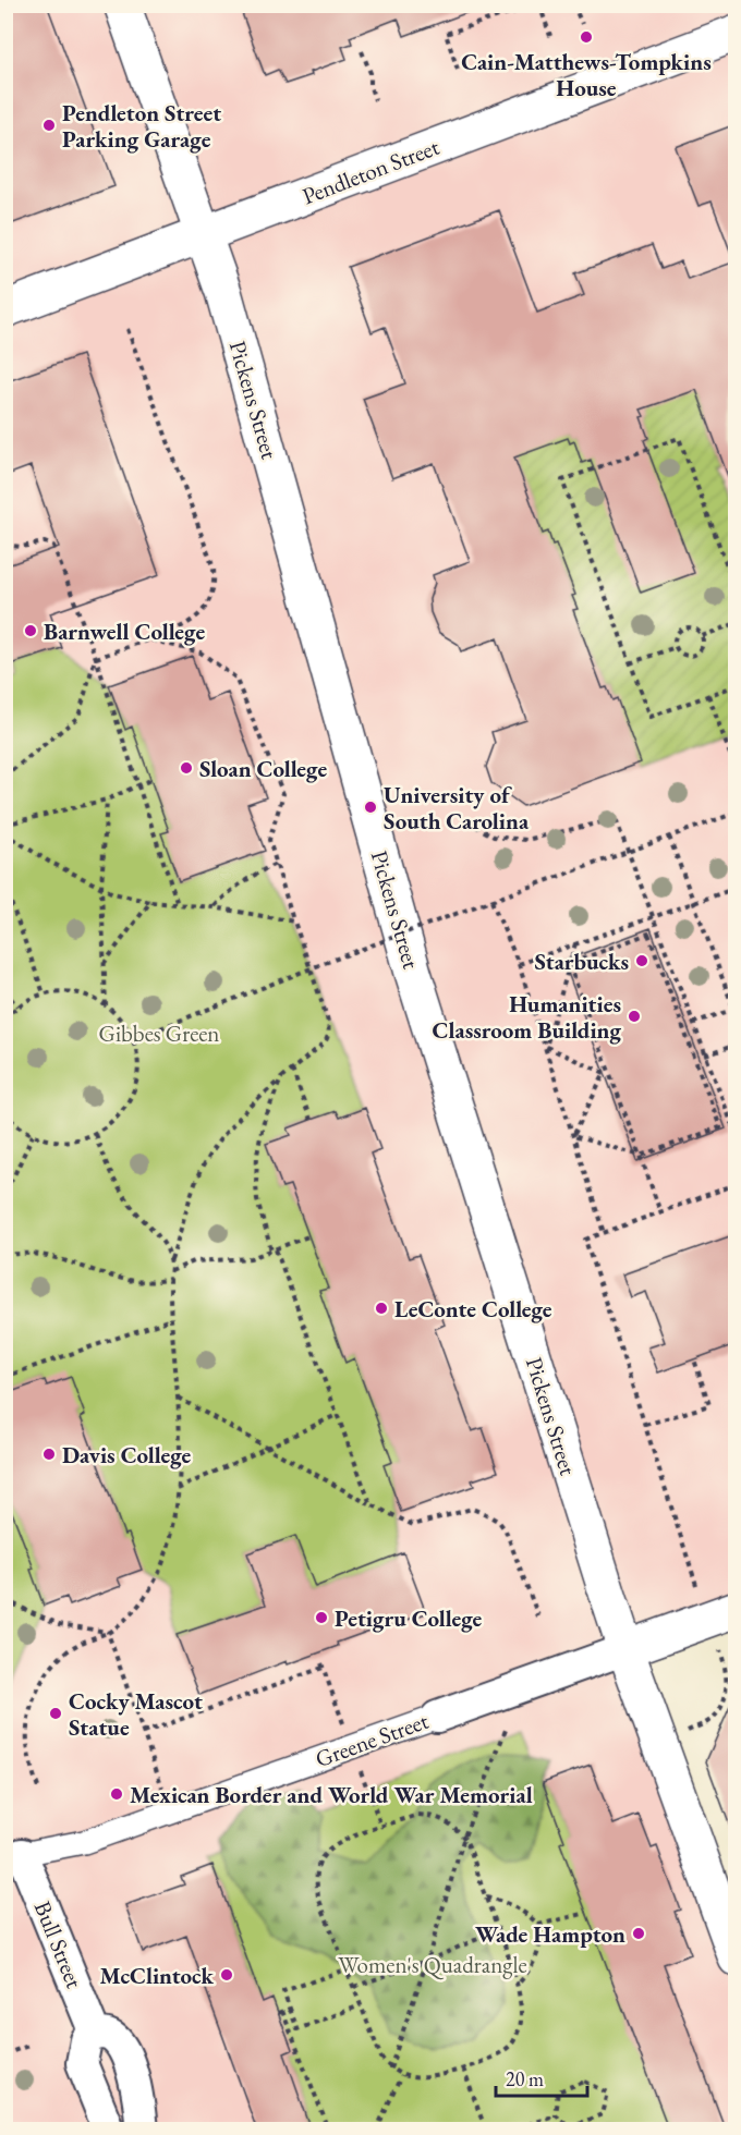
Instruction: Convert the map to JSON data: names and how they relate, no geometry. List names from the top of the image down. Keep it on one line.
{"streets":{"street":["Pendleton Street","Pickens Street","Greene Street","Bull Street"]},"crossings":[["Pendleton Street","Pickens Street"],["Pickens Street","Greene Street"],["Greene Street","Bull Street"]],"parks":["Gibbes Green","Women's Quadrangle"],"places":["Cain-Matthews-Tompkins House","Pendleton Street Parking Garage","Barnwell College","Sloan College","University of South Carolina","Starbucks","Humanities Classroom Building","LeConte College","Davis College","Petigru College","Cocky Mascot Statue","Mexican Border and World War Memorial","Wade Hampton","McClintock"],"scale_bar":"20 m"}
